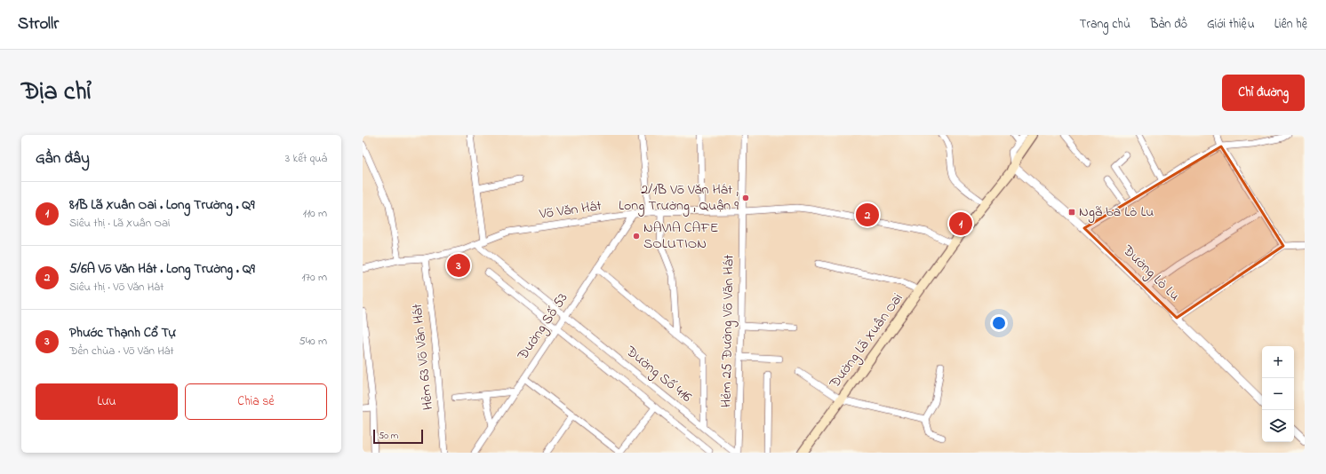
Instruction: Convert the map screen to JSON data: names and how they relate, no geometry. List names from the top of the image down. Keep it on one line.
{"streets":{"main road":["Đường Lã Xuân Oai"],"street":["Võ Văn Hát","Đường Lò Lu","Đường Số 53","Hẻm 25 Đường Võ Văn Hát","Hẻm 63 Võ Văn Hát","Đường Số 416"]},"crossings":[["Võ Văn Hát","Đường Số 53"],["Võ Văn Hát","Hẻm 25 Đường Võ Văn Hát"],["Võ Văn Hát","Đường Lã Xuân Oai"],["Võ Văn Hát","Hẻm 63 Võ Văn Hát"],["Võ Văn Hát","Đường Số 416"],["Đường Lò Lu","Đường Lã Xuân Oai"],["Đường Số 53","Đường Số 416"],["Hẻm 25 Đường Võ Văn Hát","Đường Số 416"]],"places":{"other":["2/1B Võ Văn Hát , Long Trường , Quận 9","NAVIA CAFE SOLUTION"],"transit":["Ngã ba Lò Lu"]},"scale_bar":"50 m","page":{"header":"Strollr","nav":["Trang chủ","Bản đồ","Giới thiệu","Liên hệ"],"title":"Địa chỉ","buttons":["Chỉ đường",["Lưu","Chia sẻ"]],"heading":["Gần đây","3 kết quả"],"list":[{"mark":"1","name":"81B Lã Xuân Oai . Long Trường . Q9","note":"Siêu thị · Lã Xuân Oai","value":"110 m"},{"mark":"2","name":"5/6A Võ Văn Hát . Long Trường . Q9","note":"Siêu thị · Võ Văn Hát","value":"170 m"},{"mark":"3","name":"Phước Thạnh Cổ Tự","note":"Đền chùa · Võ Văn Hát","value":"540 m"}],"pins":["2","1","3"],"map_buttons":["+","−"],"scale":"50 m"}}
